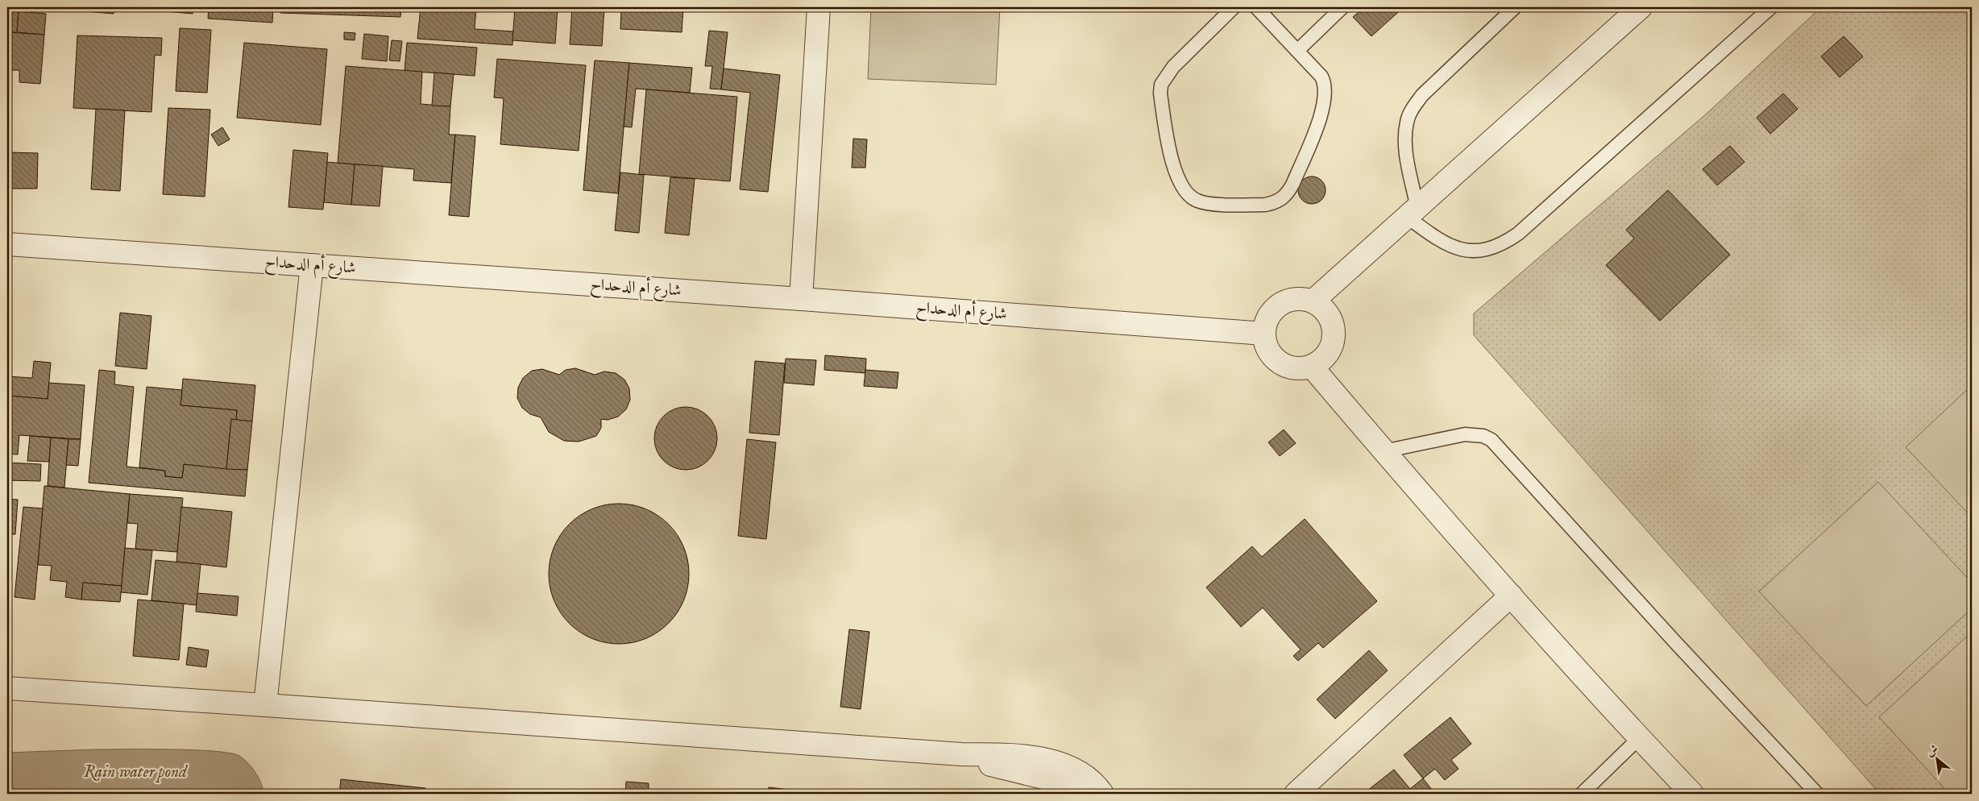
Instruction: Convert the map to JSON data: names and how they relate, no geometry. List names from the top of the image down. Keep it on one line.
{"streets":{"street":["شارع أم الدحداح"]},"water":["Rain water pond"],"north":"top left"}
